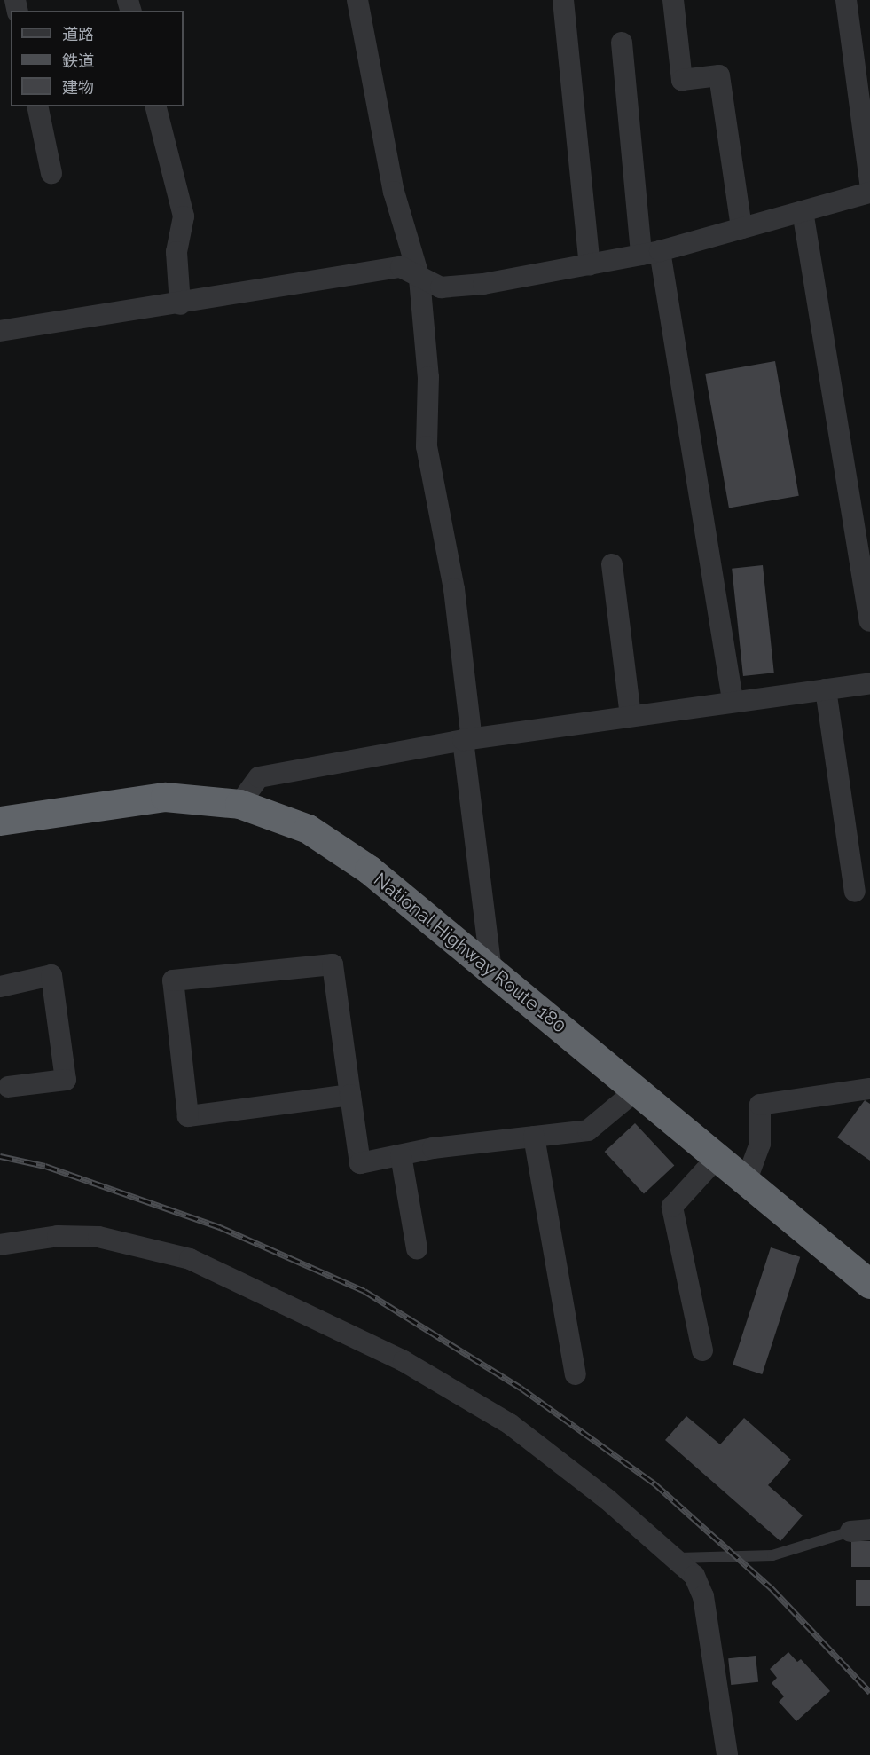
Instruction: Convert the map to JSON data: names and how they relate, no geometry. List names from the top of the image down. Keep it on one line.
{"streets":{"highway":["National Highway Route 180"]},"legend":["道路","鉄道","建物"]}
